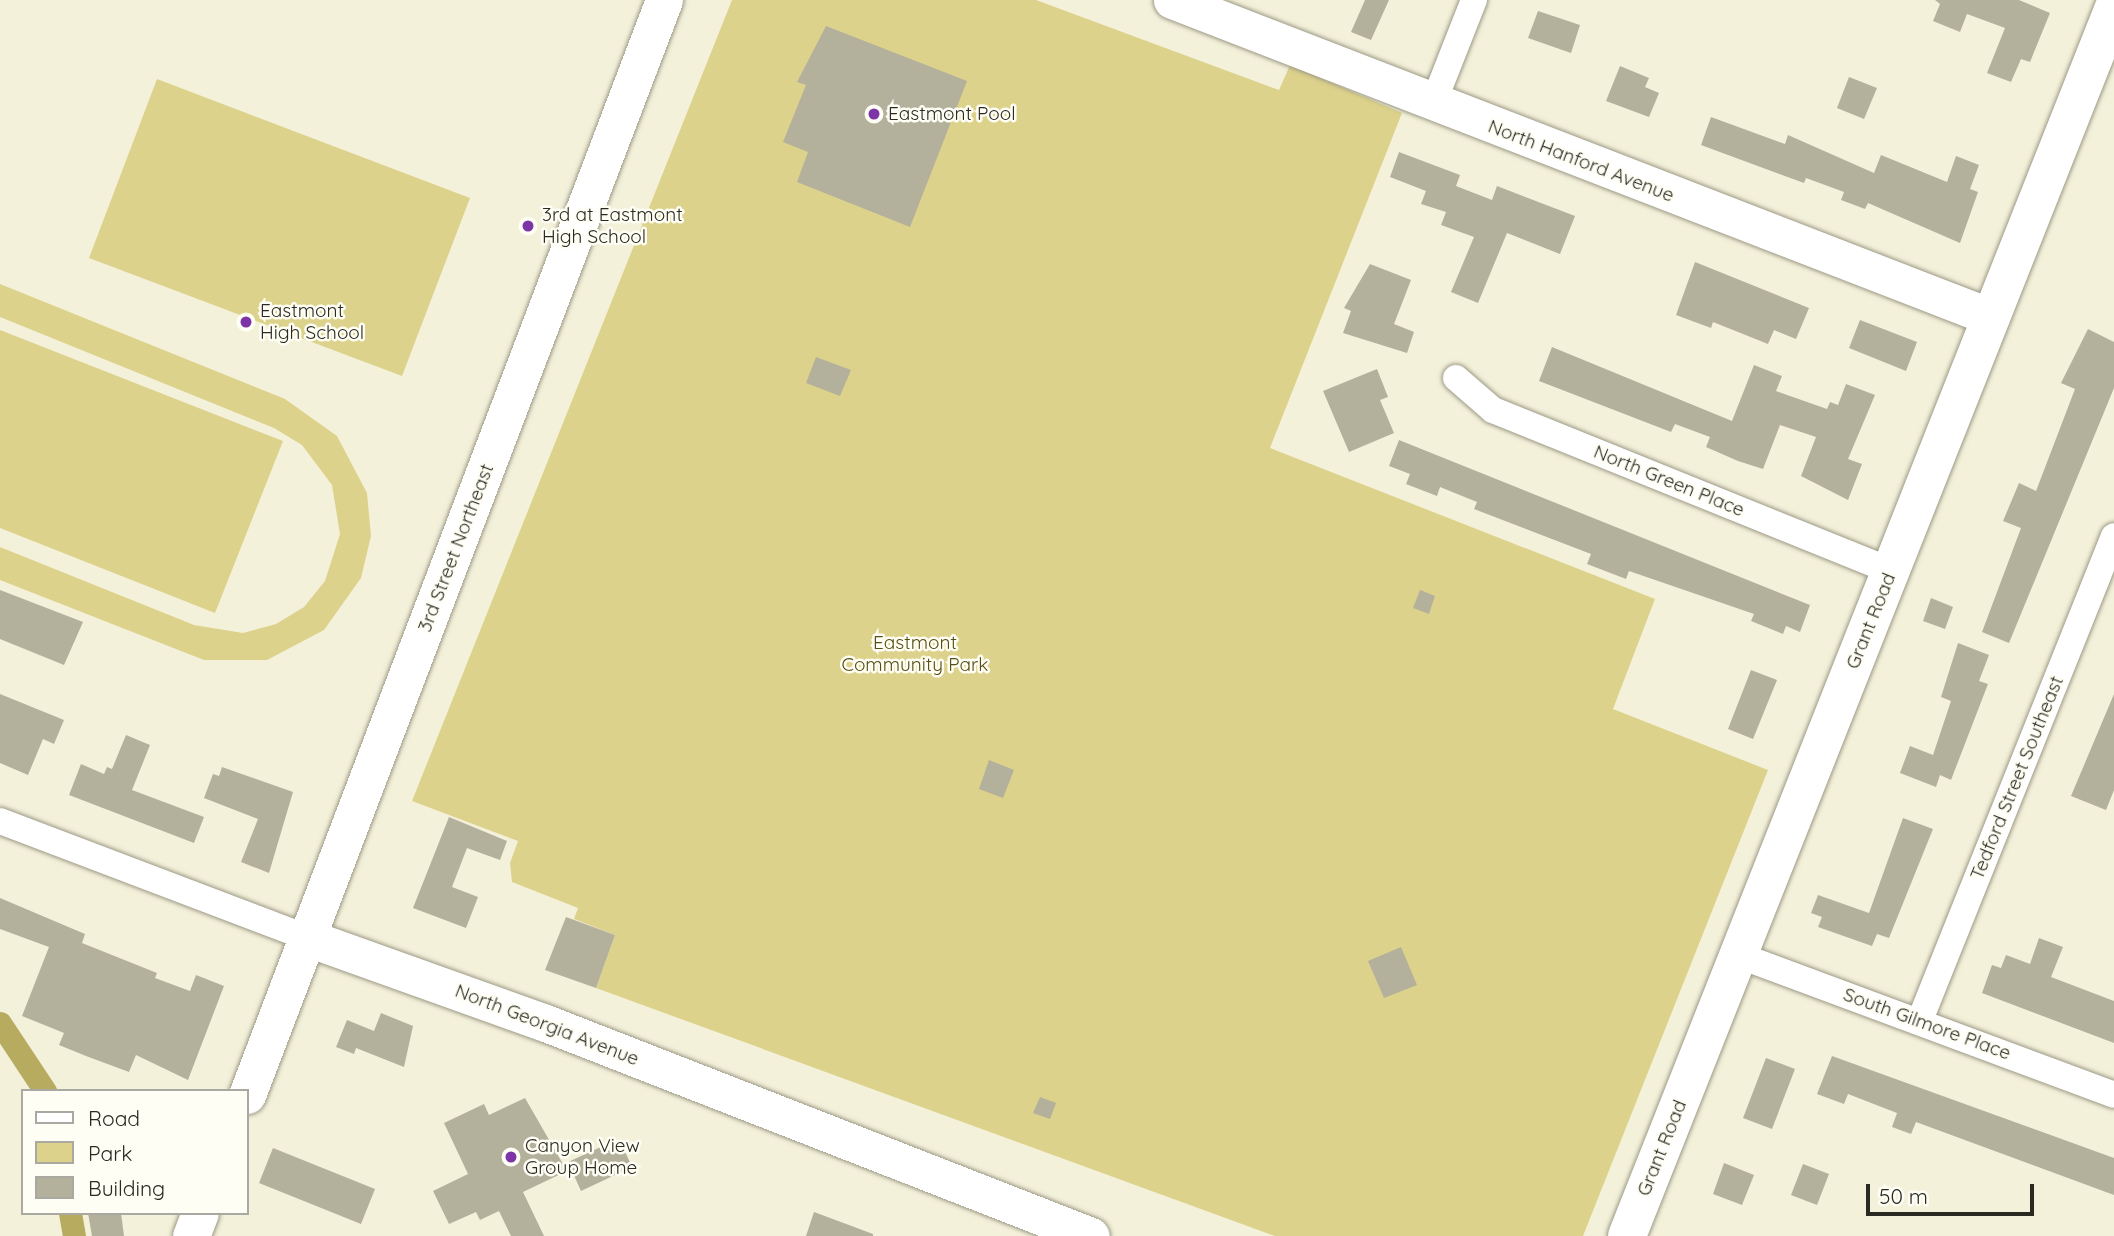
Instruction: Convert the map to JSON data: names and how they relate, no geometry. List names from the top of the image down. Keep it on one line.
{"streets":{"main road":["Grant Road"],"street":["North Hanford Avenue","North Green Place","3rd Street Northeast","Tedford Street Southeast","South Gilmore Place","North Georgia Avenue"]},"crossings":[["North Hanford Avenue","Grant Road"],["North Green Place","Grant Road"],["3rd Street Northeast","North Georgia Avenue"],["Grant Road","South Gilmore Place"],["Tedford Street Southeast","South Gilmore Place"]],"parks":["Eastmont Community Park"],"places":["Eastmont Pool","3rd at Eastmont High School","Eastmont High School","Canyon View Group Home"],"legend":["Road","Park","Building"],"scale_bar":"50 m"}
